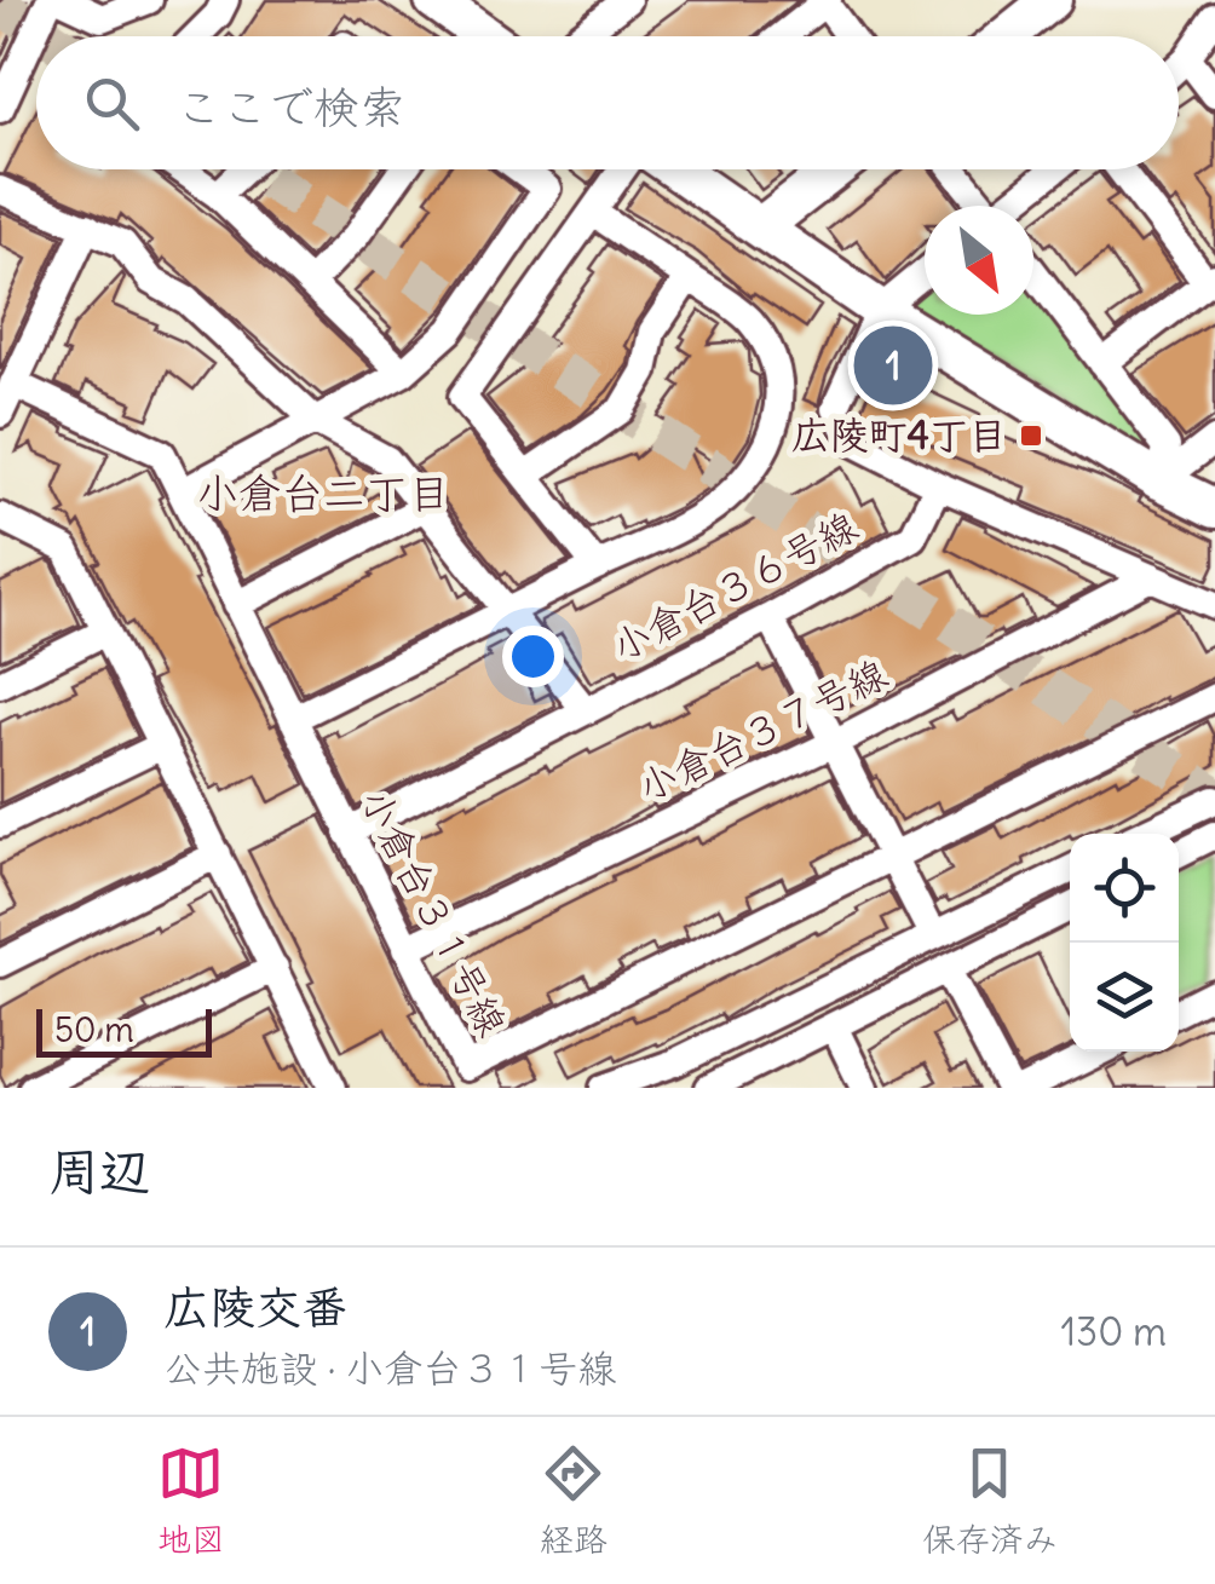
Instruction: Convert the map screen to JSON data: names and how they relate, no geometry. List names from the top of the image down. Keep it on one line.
{"streets":{"street":["小倉台３６号線","小倉台３７号線","小倉台３１号線"]},"crossings":[["小倉台３６号線","小倉台３１号線"],["小倉台３７号線","小倉台３１号線"]],"districts":["小倉台二丁目"],"places":{"transit":["広陵町4丁目"]},"scale_bar":"50 m","north":"bottom right","page":{"search":"ここで検索","pins":"1","scale":"50 m","heading":"周辺","list":[{"mark":"1","name":"広陵交番","note":"公共施設 · 小倉台３１号線","value":"130 m"}],"nav":["地図","経路","保存済み"]}}
